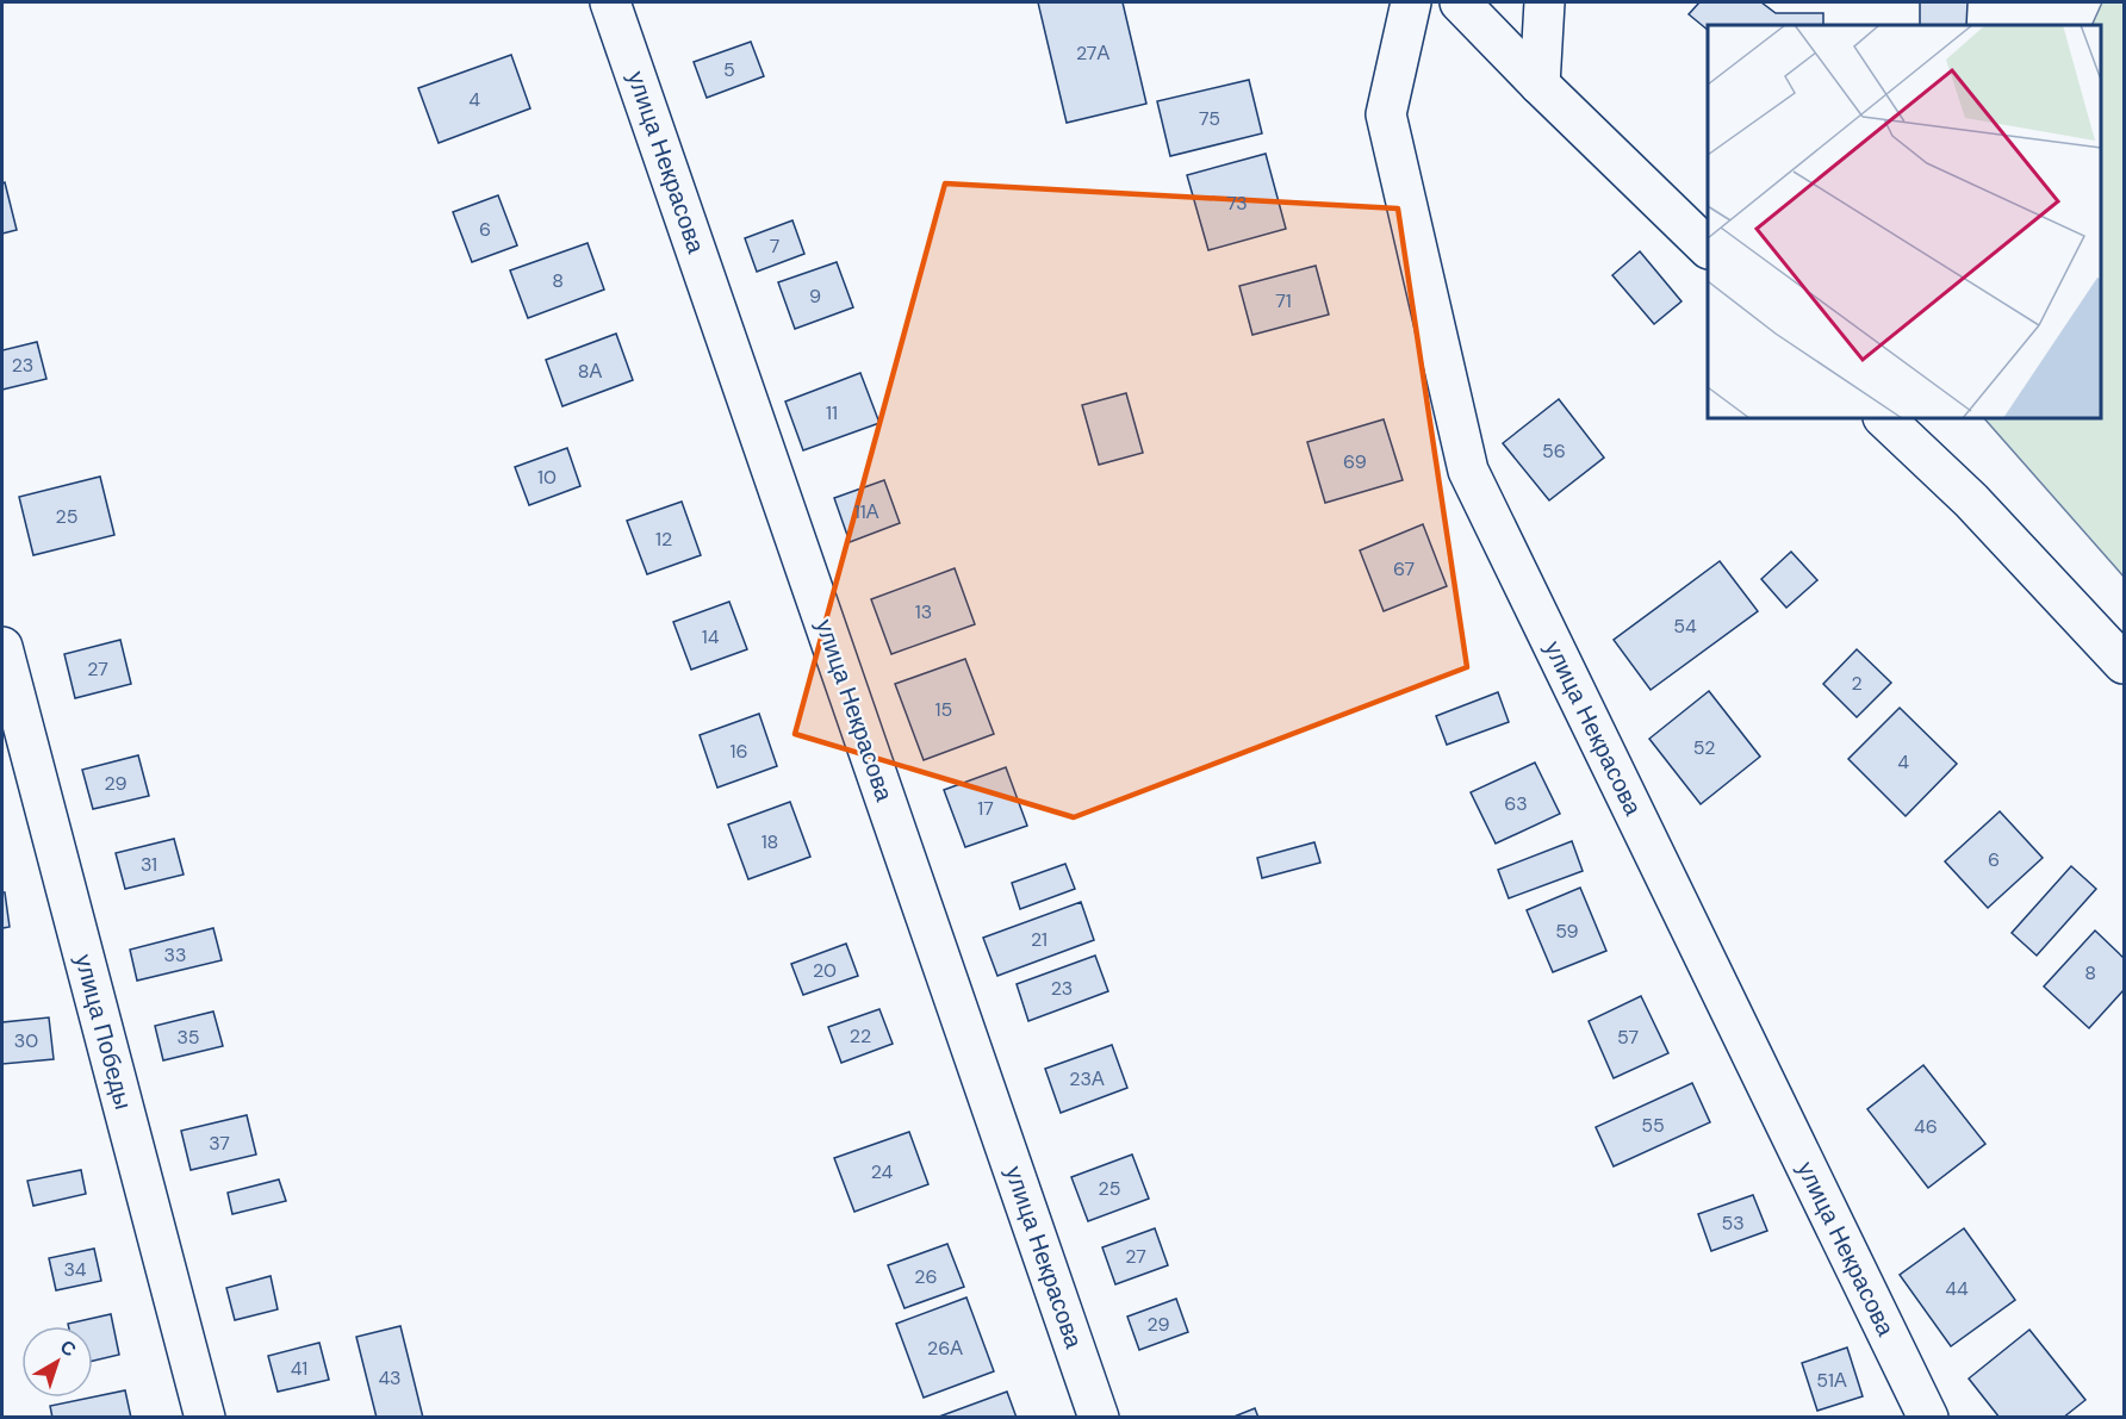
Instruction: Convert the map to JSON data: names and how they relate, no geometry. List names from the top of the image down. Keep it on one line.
{"streets":{"street":["улица Некрасова","улица Победы"]},"house_numbers":["27А","5","4","75","73","6","7","8","9","71","23","8А","11","56","69","10","11А","25","12","67","13","54","14","27","2","15","52","16","4","29","63","17","18","6","31","59","21","33","20","8","23","22","35","57","30","23А","55","46","37","24","25","53","27","34","26","44","29","26А","41","43","51А"],"north":"top right"}
